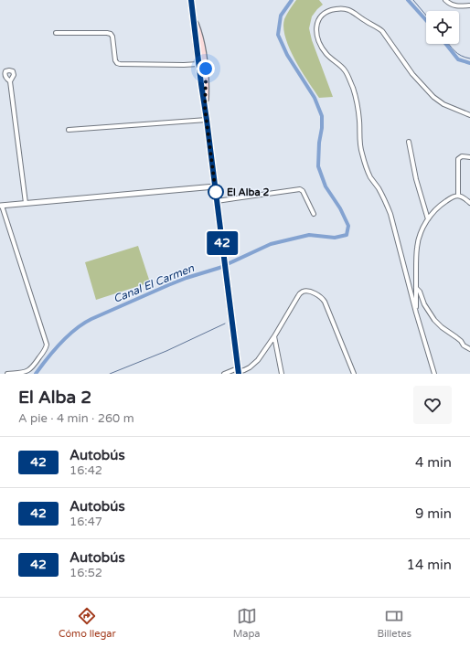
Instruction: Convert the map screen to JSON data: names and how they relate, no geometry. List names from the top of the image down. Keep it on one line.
{"water":["Canal El Carmen"],"places":["El Alba 2"],"lines":["bus line 42"],"page":{"on_map":"42","heading":["El Alba 2","A pie · 4 min · 260 m"],"list":[{"mark":"42","name":"Autobús","note":"16:42","value":"4 min"},{"mark":"42","name":"Autobús","note":"16:47","value":"9 min"},{"mark":"42","name":"Autobús","note":"16:52","value":"14 min"}],"tabs":["Cómo llegar","Mapa","Billetes"]}}
